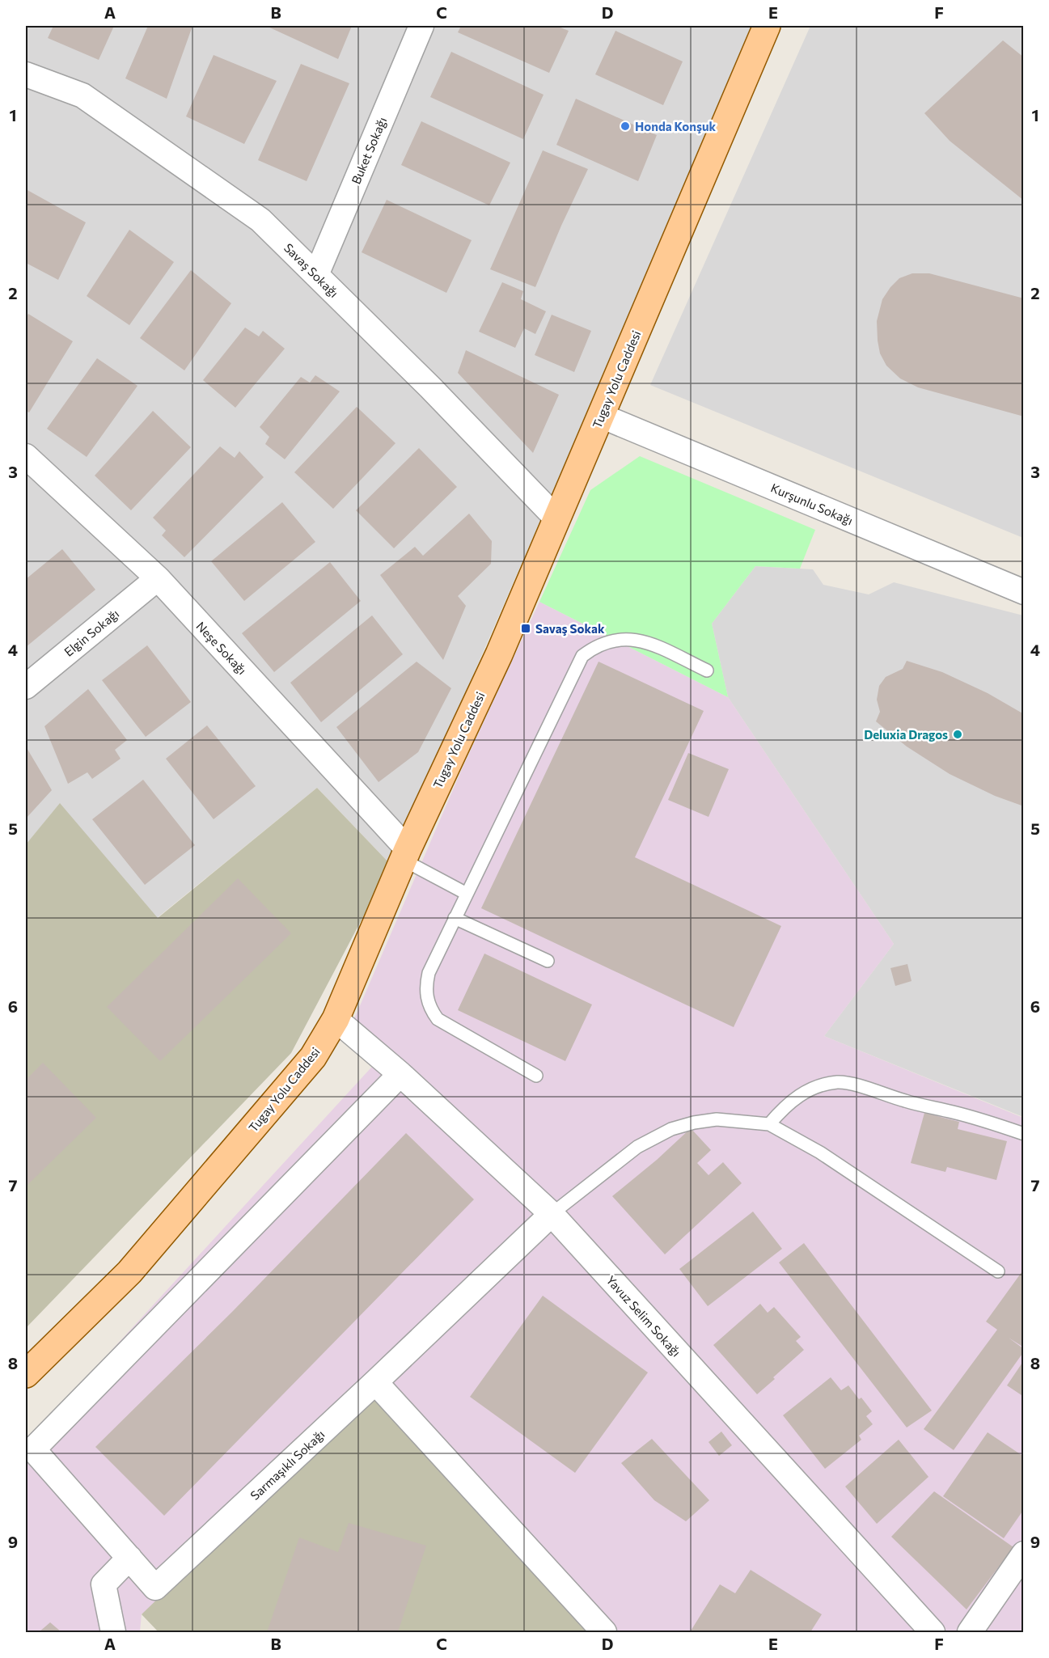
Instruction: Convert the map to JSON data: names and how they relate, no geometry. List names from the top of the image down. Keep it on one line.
{"streets":{"main road":["Tugay Yolu Caddesi"],"street":["Buket Sokağı","Savaş Sokağı","Kurşunlu Sokağı","Elgin Sokağı","Neşe Sokağı","Yavuz Selim Sokağı","Sarmaşıklı Sokağı"]},"crossings":[["Buket Sokağı","Savaş Sokağı"],["Savaş Sokağı","Tugay Yolu Caddesi"],["Tugay Yolu Caddesi","Kurşunlu Sokağı"],["Tugay Yolu Caddesi","Neşe Sokağı"],["Tugay Yolu Caddesi","Yavuz Selim Sokağı"],["Elgin Sokağı","Neşe Sokağı"],["Yavuz Selim Sokağı","Sarmaşıklı Sokağı"]],"places":{"other":["Honda Konşuk","Deluxia Dragos"],"transit":["Savaş Sokak"]},"grid":{"columns":["A","B","C","D","E","F"],"rows":["1","2","3","4","5","6","7","8","9"]}}
